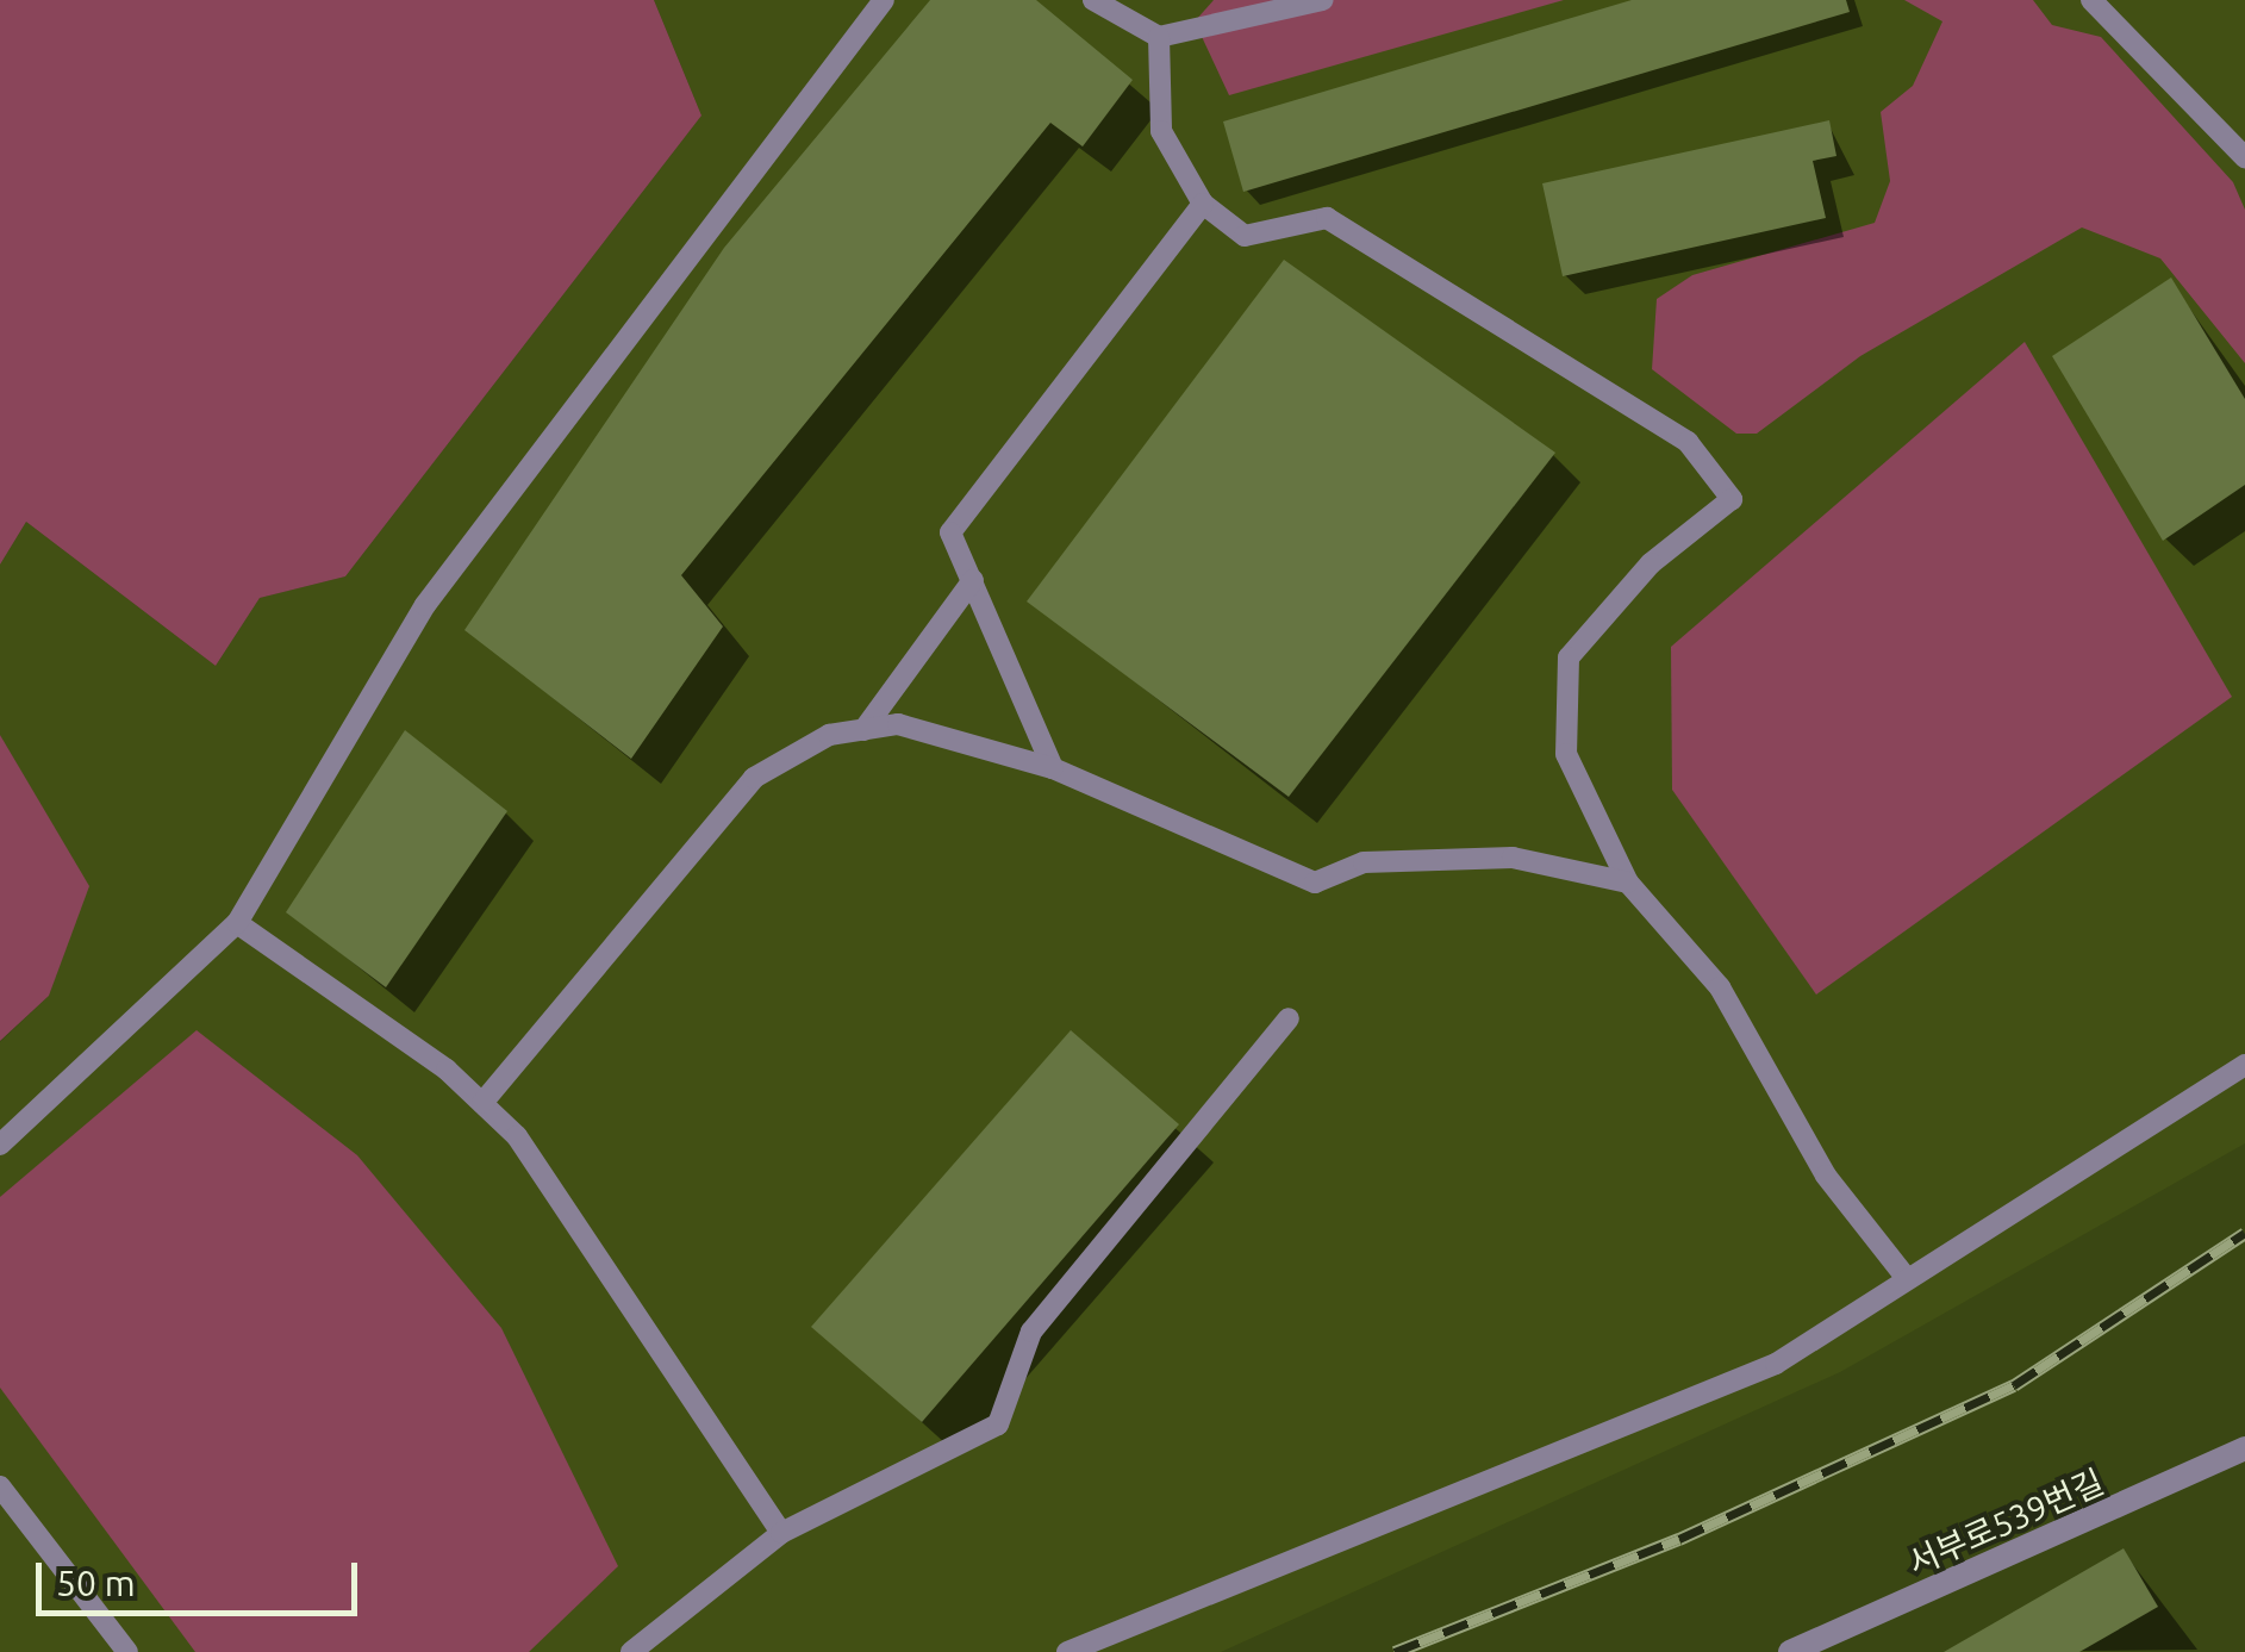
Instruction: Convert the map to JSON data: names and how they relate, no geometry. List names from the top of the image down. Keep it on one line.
{"streets":{"street":["서부로539번길"]},"scale_bar":"50 m"}
